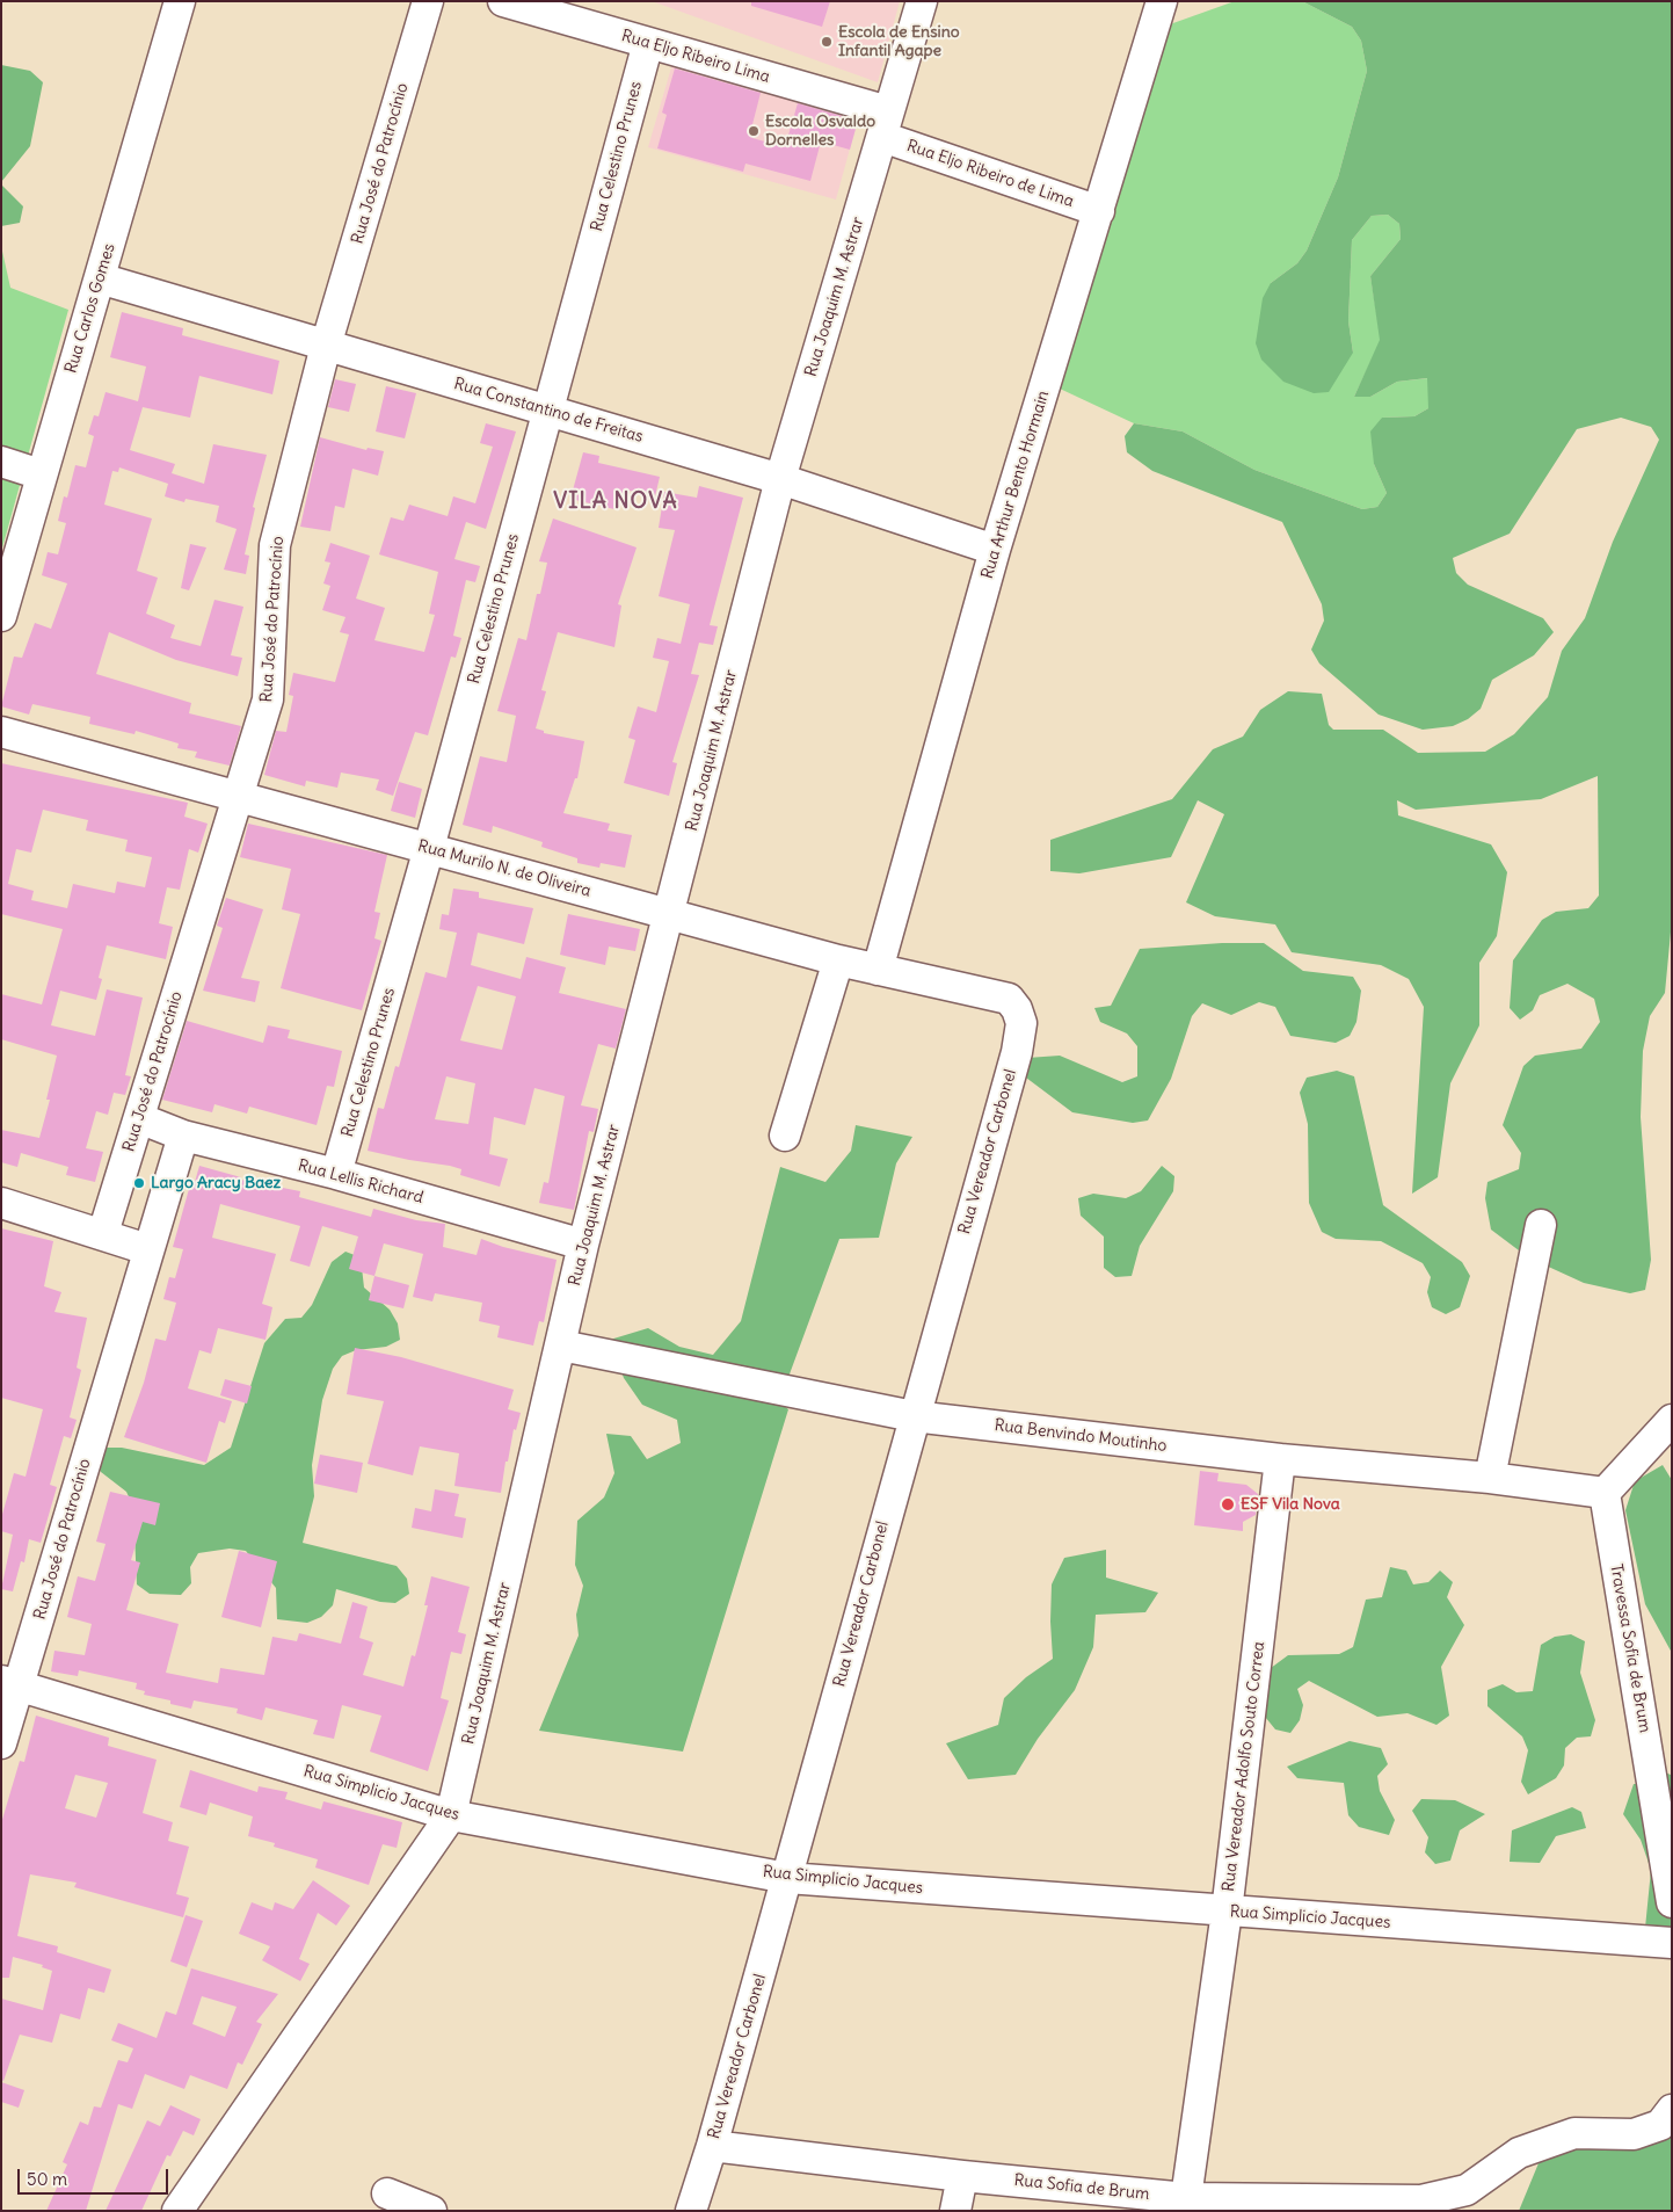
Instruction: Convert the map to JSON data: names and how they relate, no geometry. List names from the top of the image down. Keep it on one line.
{"streets":{"street":["Rua Eljo Ribeiro Lima","Rua Celestino Prunes","Rua José do Patrocínio","Rua Eljo Ribeiro de Lima","Rua Joaquim M. Astrar","Rua Carlos Gomes","Rua Constantino de Freitas","Rua Arthur Bento Hormain","Rua Murilo N. de Oliveira","Rua Vereador Carbonel","Rua Lellis Richard","Rua Benvindo Moutinho","Travessa Sofia de Brum","Rua Vereador Adolfo Souto Correa","Rua Simplicio Jacques","Rua Sofia de Brum"]},"crossings":[["Rua Eljo Ribeiro Lima","Rua Celestino Prunes"],["Rua Eljo Ribeiro Lima","Rua Eljo Ribeiro de Lima"],["Rua Eljo Ribeiro Lima","Rua Joaquim M. Astrar"],["Rua Celestino Prunes","Rua Constantino de Freitas"],["Rua Celestino Prunes","Rua Murilo N. de Oliveira"],["Rua Celestino Prunes","Rua Lellis Richard"],["Rua José do Patrocínio","Rua Constantino de Freitas"],["Rua José do Patrocínio","Rua Murilo N. de Oliveira"],["Rua José do Patrocínio","Rua Lellis Richard"],["Rua José do Patrocínio","Rua Simplicio Jacques"],["Rua Eljo Ribeiro de Lima","Rua Joaquim M. Astrar"],["Rua Eljo Ribeiro de Lima","Rua Arthur Bento Hormain"],["Rua Joaquim M. Astrar","Rua Constantino de Freitas"],["Rua Joaquim M. Astrar","Rua Murilo N. de Oliveira"],["Rua Joaquim M. Astrar","Rua Lellis Richard"],["Rua Joaquim M. Astrar","Rua Benvindo Moutinho"],["Rua Joaquim M. Astrar","Rua Simplicio Jacques"],["Rua Carlos Gomes","Rua Constantino de Freitas"],["Rua Constantino de Freitas","Rua Arthur Bento Hormain"],["Rua Arthur Bento Hormain","Rua Murilo N. de Oliveira"],["Rua Murilo N. de Oliveira","Rua Vereador Carbonel"],["Rua Vereador Carbonel","Rua Benvindo Moutinho"],["Rua Vereador Carbonel","Rua Simplicio Jacques"],["Rua Vereador Carbonel","Rua Sofia de Brum"],["Rua Benvindo Moutinho","Travessa Sofia de Brum"],["Rua Benvindo Moutinho","Rua Vereador Adolfo Souto Correa"],["Rua Vereador Adolfo Souto Correa","Rua Simplicio Jacques"],["Rua Vereador Adolfo Souto Correa","Rua Sofia de Brum"]],"districts":["VILA NOVA"],"places":["Escola de Ensino Infantil Agape","Escola Osvaldo Dornelles","Largo Aracy Baez","ESF Vila Nova"],"scale_bar":"50 m"}
